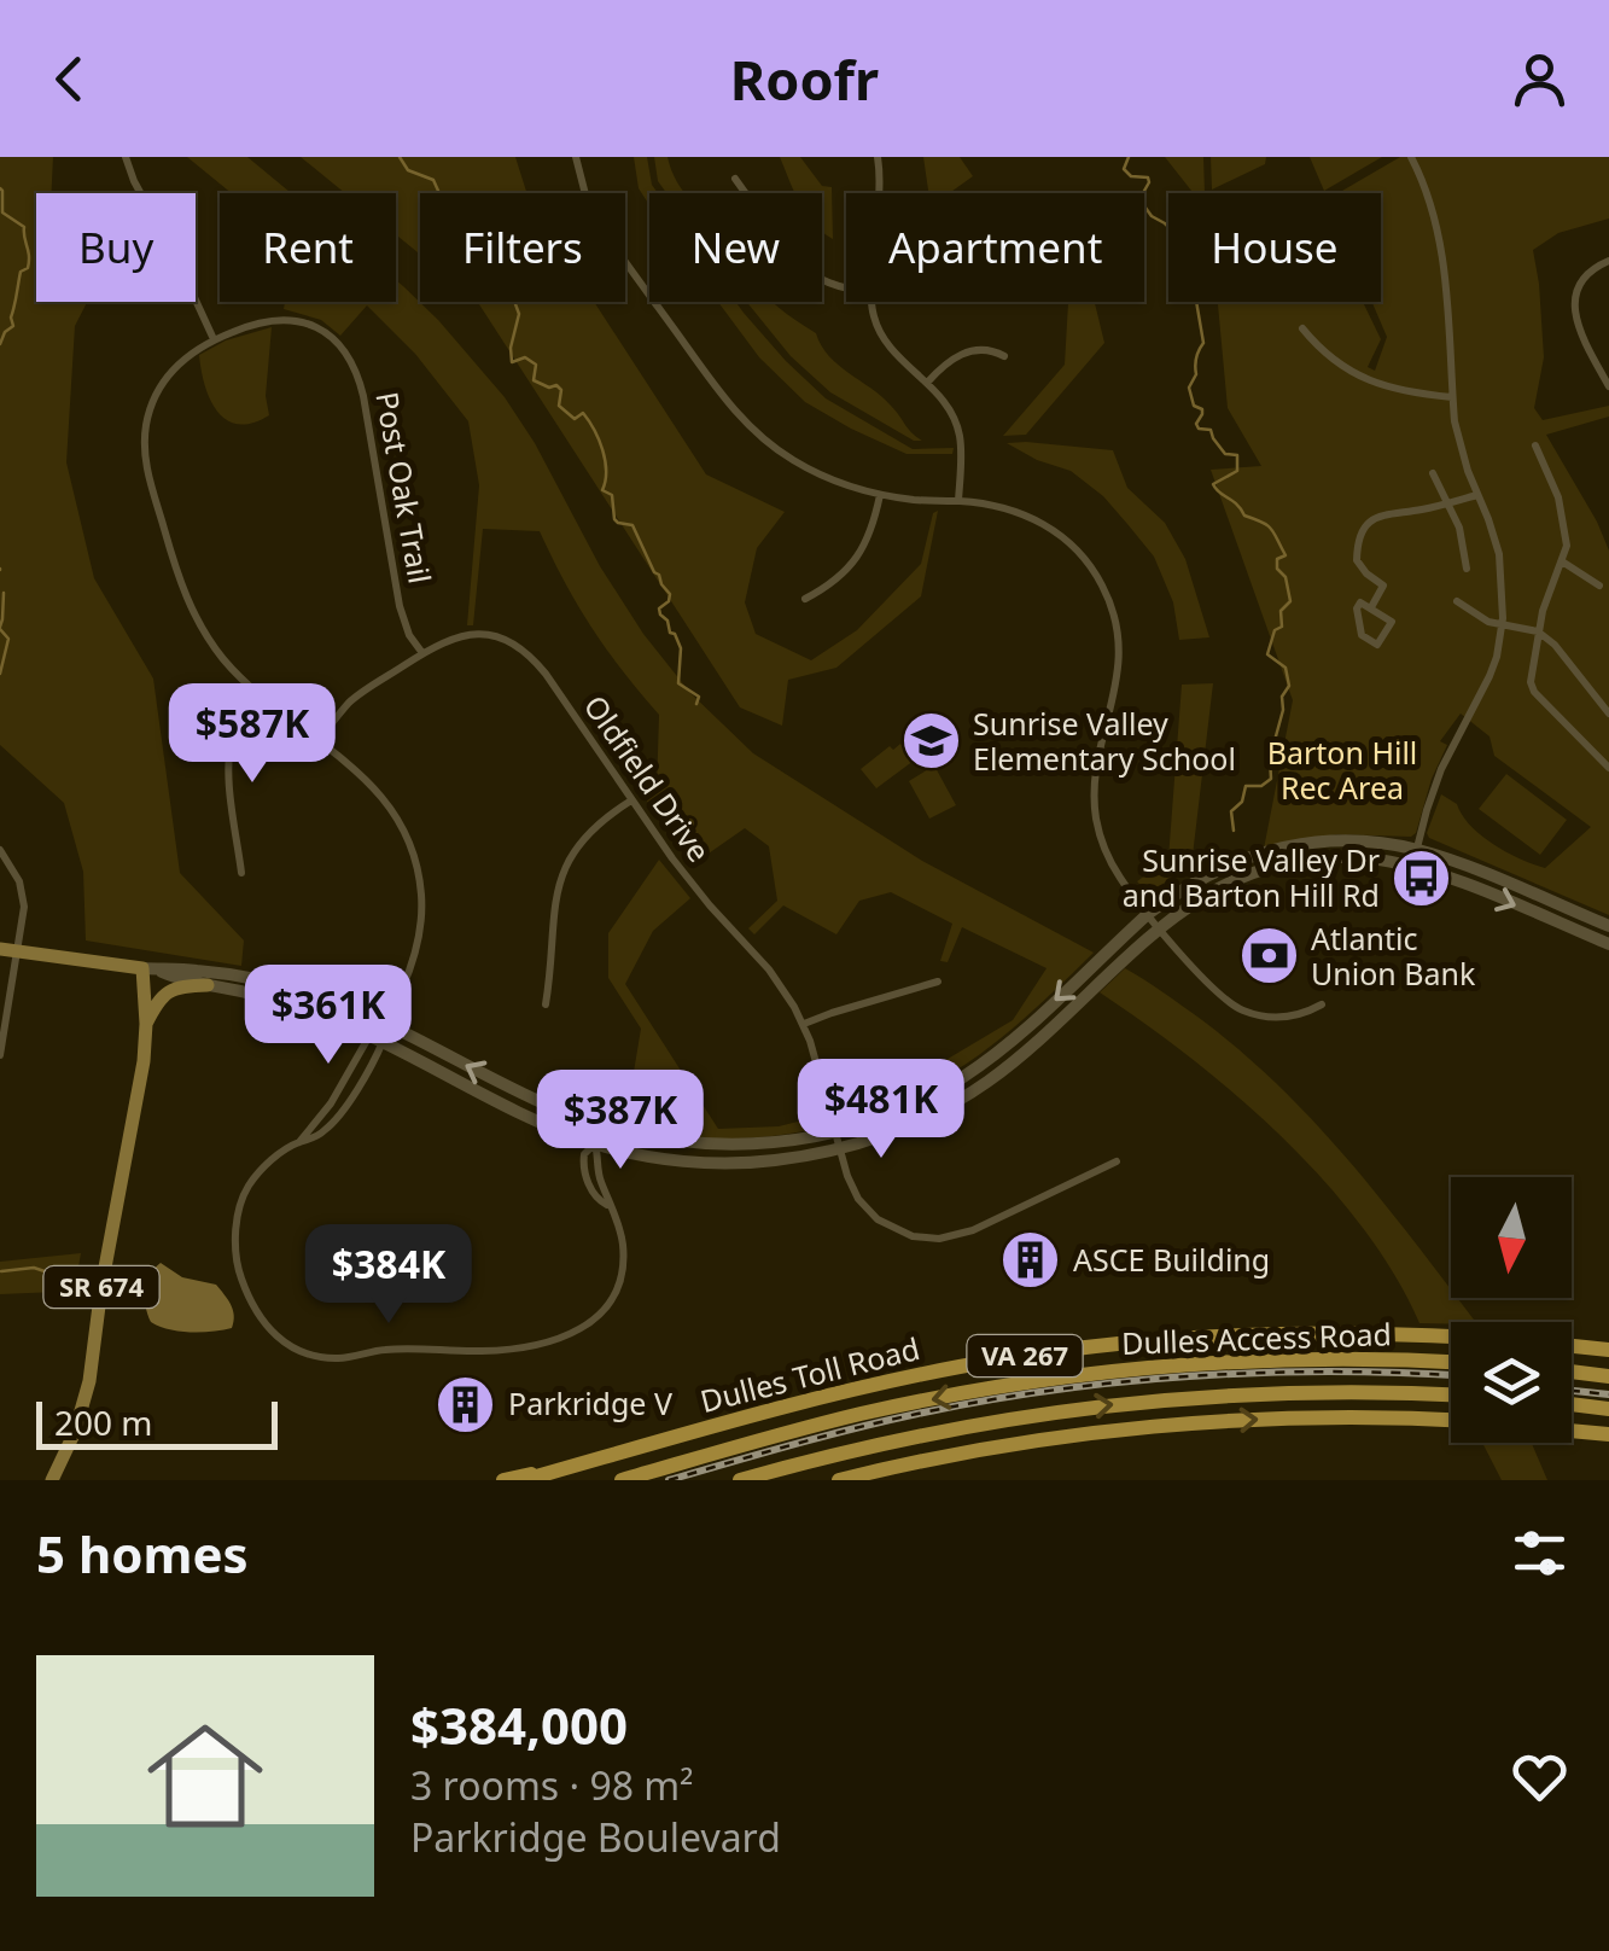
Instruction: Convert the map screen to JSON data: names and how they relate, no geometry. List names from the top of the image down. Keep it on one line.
{"streets":{"highway":["Dulles Access Road","VA 267","Dulles Toll Road"],"main road":["SR 674"],"street":["Post Oak Trail","Oldfield Drive"]},"crossings":[["Post Oak Trail","Oldfield Drive"]],"parks":["Barton Hill Rec Area"],"places":{"school or university":["Sunrise Valley Elementary School"],"bus stop":["Sunrise Valley Dr and Barton Hill Rd"],"bank":["Atlantic Union Bank"],"building":["ASCE Building","Parkridge V"]},"scale_bar":"200 m","north":"bottom","page":{"header":"Roofr","chip":["Buy","Rent","Filters","New","Apartment","House"],"price":["$587K","$361K","$481K","$387K","$384K"],"scale":"200 m","heading":"5 homes","list":[{"name":"$384,000","note":"3 rooms · 98 m² · Parkridge Boulevard"}]}}
